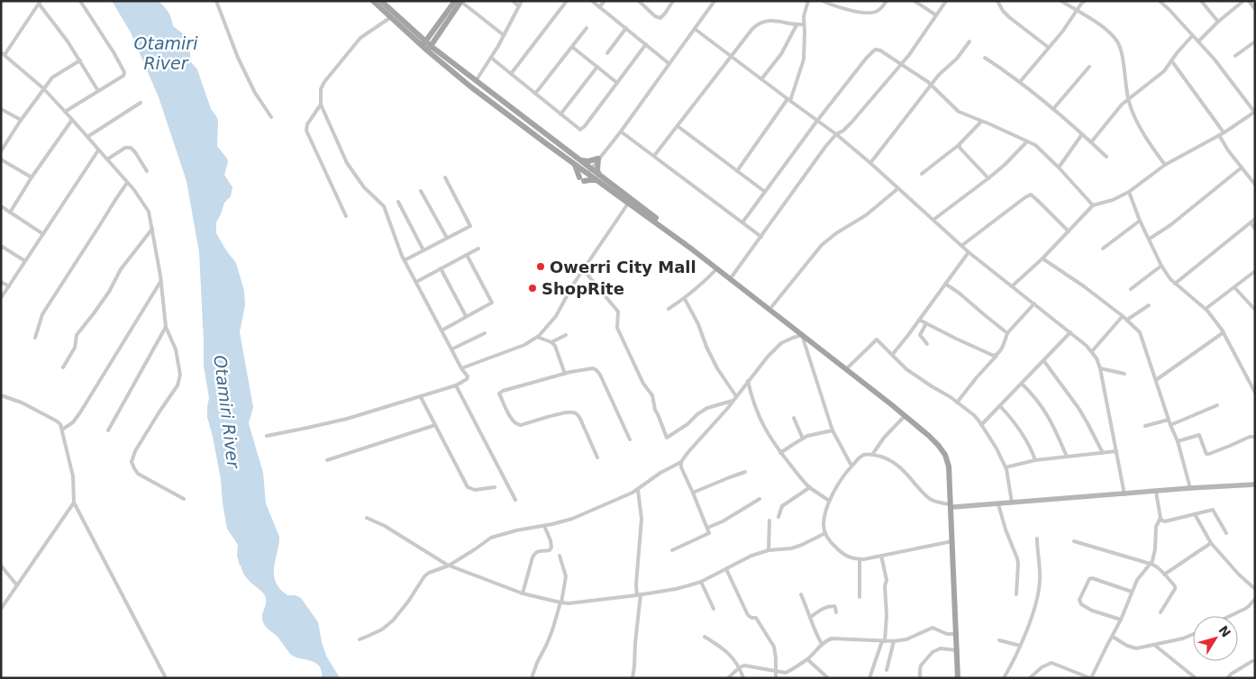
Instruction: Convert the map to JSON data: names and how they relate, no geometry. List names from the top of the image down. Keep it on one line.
{"water":["Otamiri River"],"places":["Owerri City Mall","ShopRite"],"north":"top right"}
